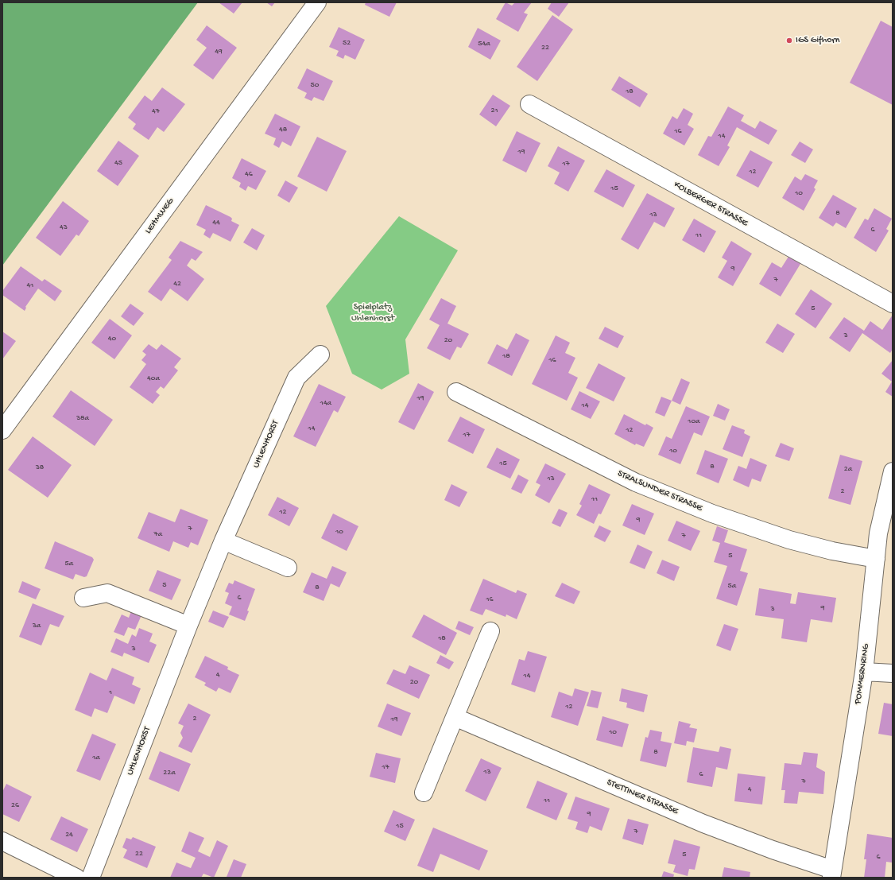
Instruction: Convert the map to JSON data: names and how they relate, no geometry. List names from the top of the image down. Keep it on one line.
{"streets":{"street":["KOLBERGER STRASSE","LEHMWEG","UHLENHORST","STRALSUNDER STRASSE","POMMERNRING","STETTINER STRASSE"]},"crossings":[["STRALSUNDER STRASSE","POMMERNRING"],["POMMERNRING","STETTINER STRASSE"]],"parks":["Spielplatz Uhlenhorst"],"places":["IGS Gifhorn"],"house_numbers":["52","54a","22","49","50","18","21","47","48","16","14","19","45","17","12","46","15","10","8","13","44","43","6","11","9","7","42","41","5","3","40","20","18","16","40a","19","14a","14","38a","10a","14","12","17","10","15","8","38","2a","13","2","11","12","9","7","10","7a","7","5","5a","5","5a","8","6","16","9","3","3a","18","3","4","14","20","1","12","2","19","10","8","1a","17","13","22a","6","7","4","11","26","9","15","7","24","22","5","6"]}
